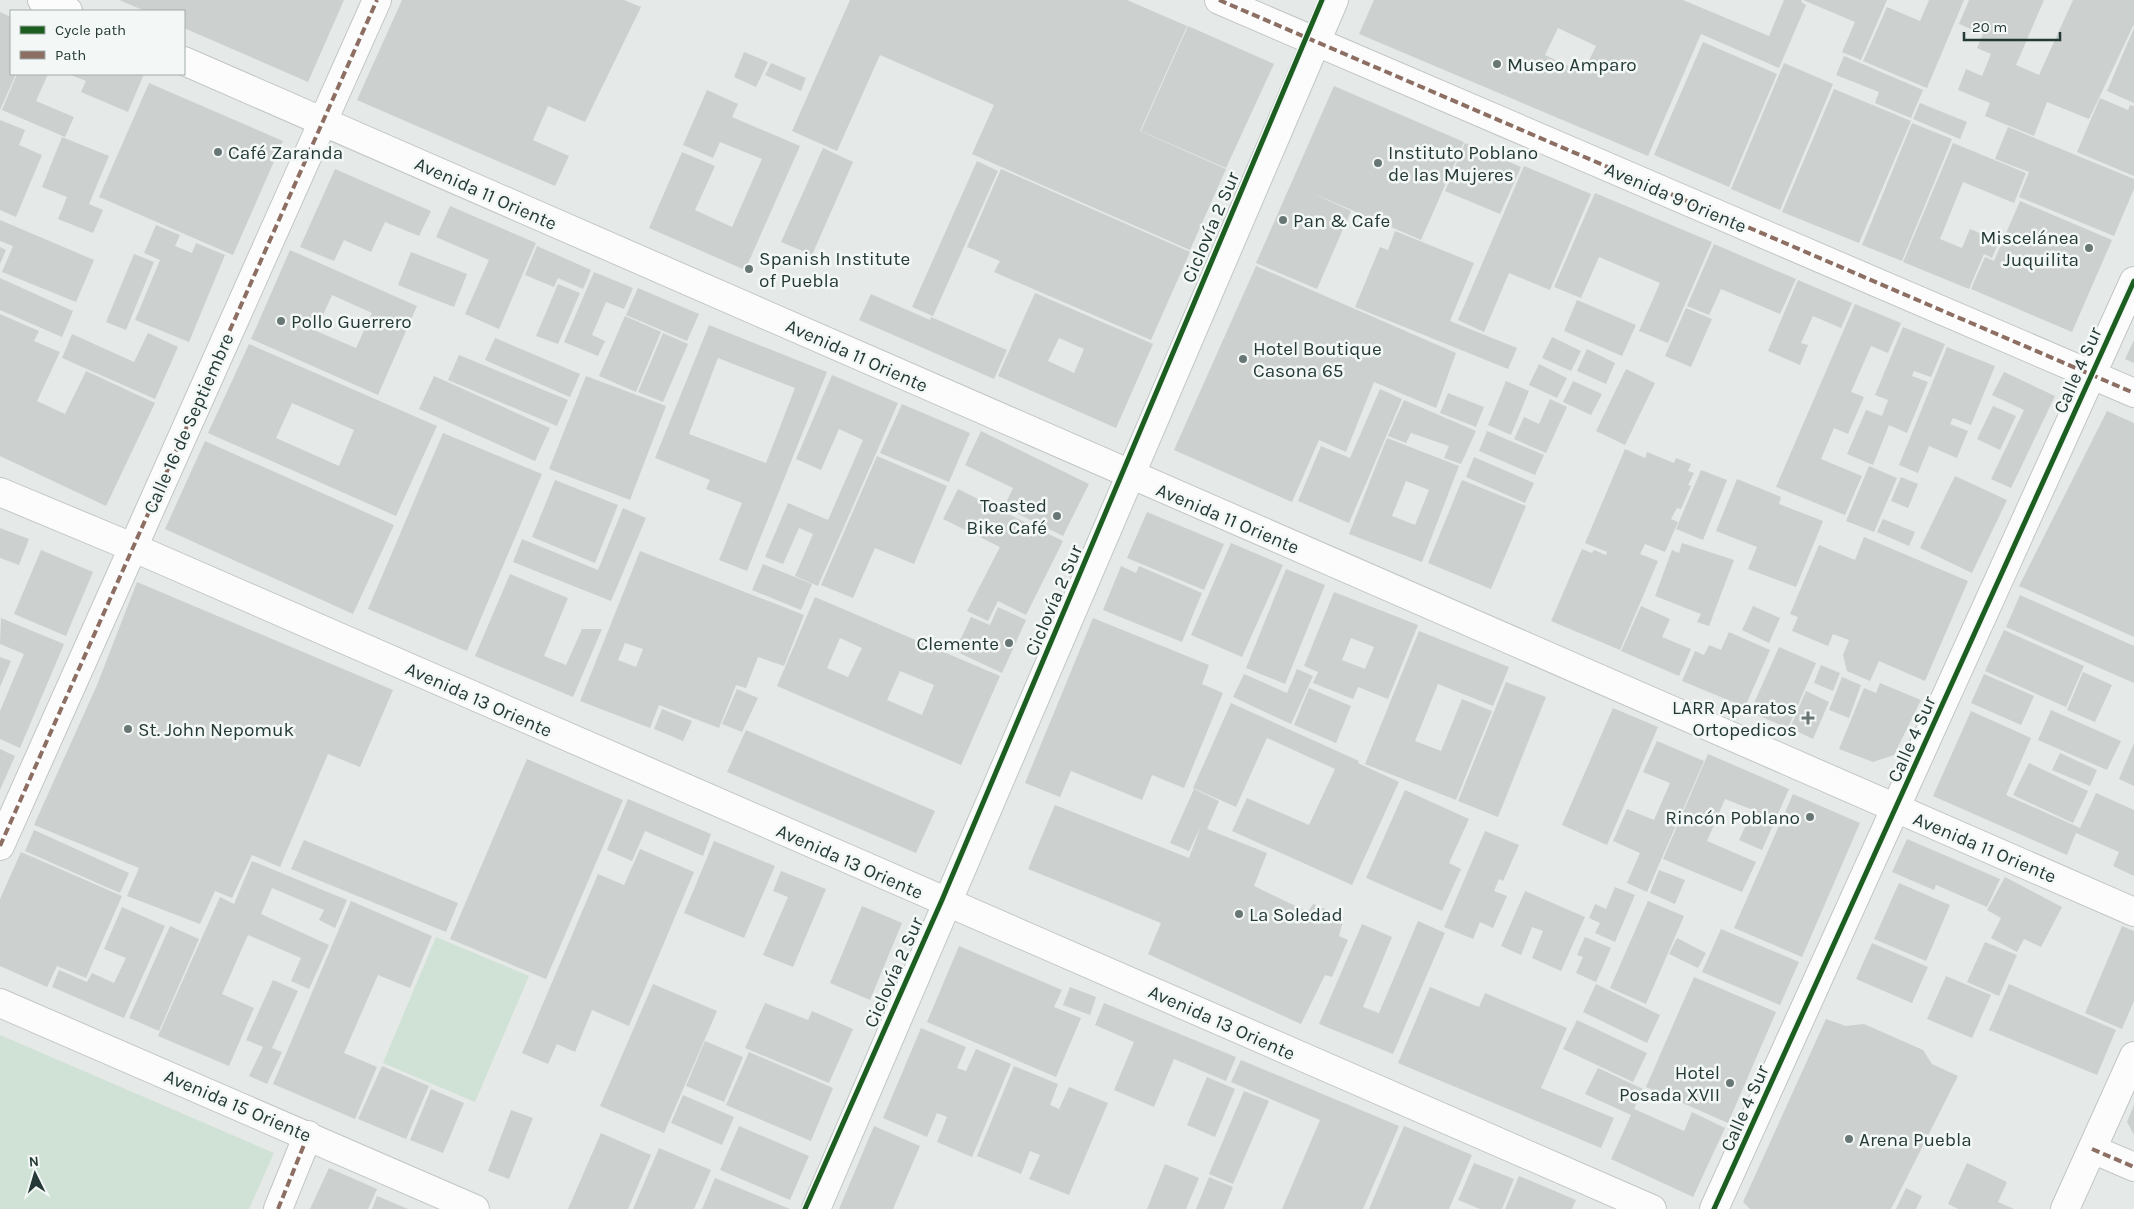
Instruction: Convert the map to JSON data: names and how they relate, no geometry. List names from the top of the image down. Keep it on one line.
{"streets":{"street":["Avenida 11 Oriente","Avenida 9 Oriente","Calle 4 Sur","Calle 16 de Septiembre","Avenida 13 Oriente","Avenida 15 Oriente"],"cycle path":["Ciclovía 2 Sur"]},"crossings":[["Avenida 11 Oriente","Calle 4 Sur"],["Avenida 11 Oriente","Calle 16 de Septiembre"],["Avenida 9 Oriente","Calle 4 Sur"],["Calle 16 de Septiembre","Avenida 13 Oriente"]],"places":{"other":["Museo Amparo","Café Zaranda","Instituto Poblano de las Mujeres","Pan & Cafe","Miscelánea Juquilita","Spanish Institute of Puebla","Pollo Guerrero","Hotel Boutique Casona 65","Toasted Bike Café","Clemente","St. John Nepomuk","Rincón Poblano","La Soledad","Hotel Posada XVII","Arena Puebla"],"health":["LARR Aparatos Ortopedicos"]},"legend":["Cycle path","Path"],"scale_bar":"20 m","north":"top"}
